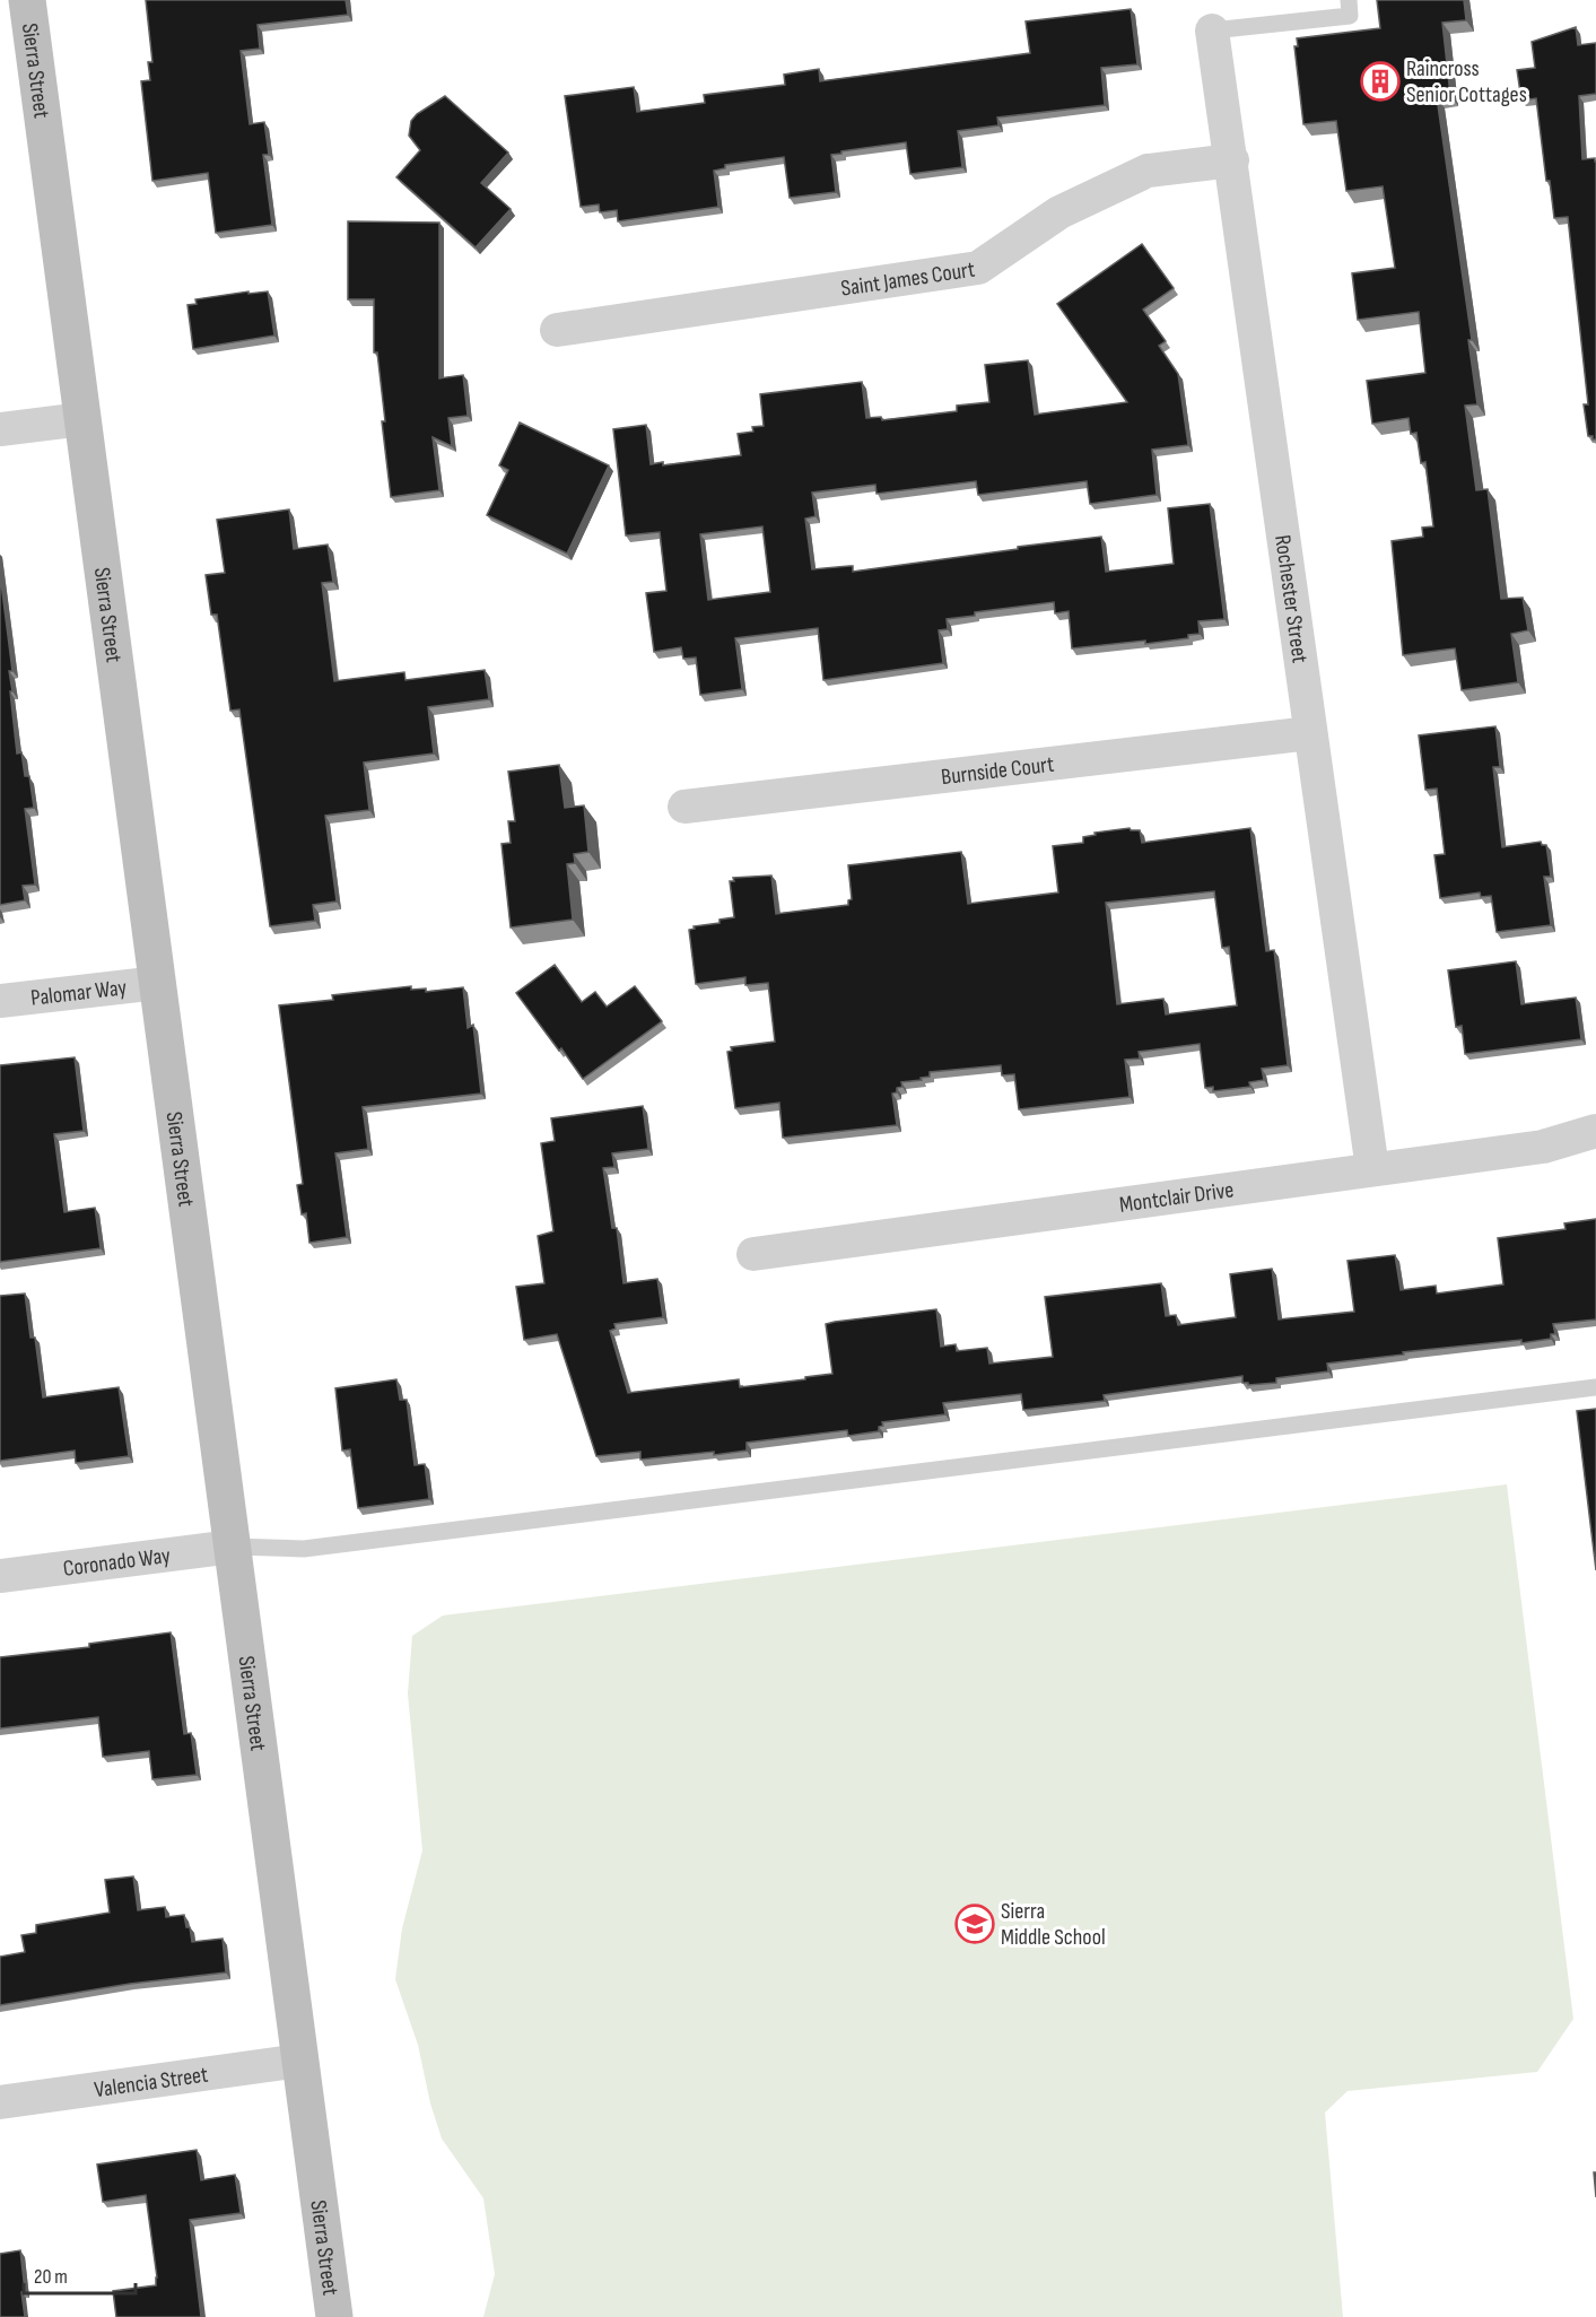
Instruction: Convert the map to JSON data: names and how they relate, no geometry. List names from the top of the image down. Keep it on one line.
{"streets":{"street":["Sierra Street","Saint James Court","Rochester Street","Burnside Court","Palomar Way","Montclair Drive","Coronado Way","Valencia Street"]},"crossings":[["Sierra Street","Palomar Way"],["Sierra Street","Coronado Way"],["Sierra Street","Valencia Street"],["Saint James Court","Rochester Street"],["Rochester Street","Burnside Court"],["Rochester Street","Montclair Drive"]],"places":{"building":["Raincross Senior Cottages"],"school or university":["Sierra Middle School"]},"scale_bar":"20 m"}
